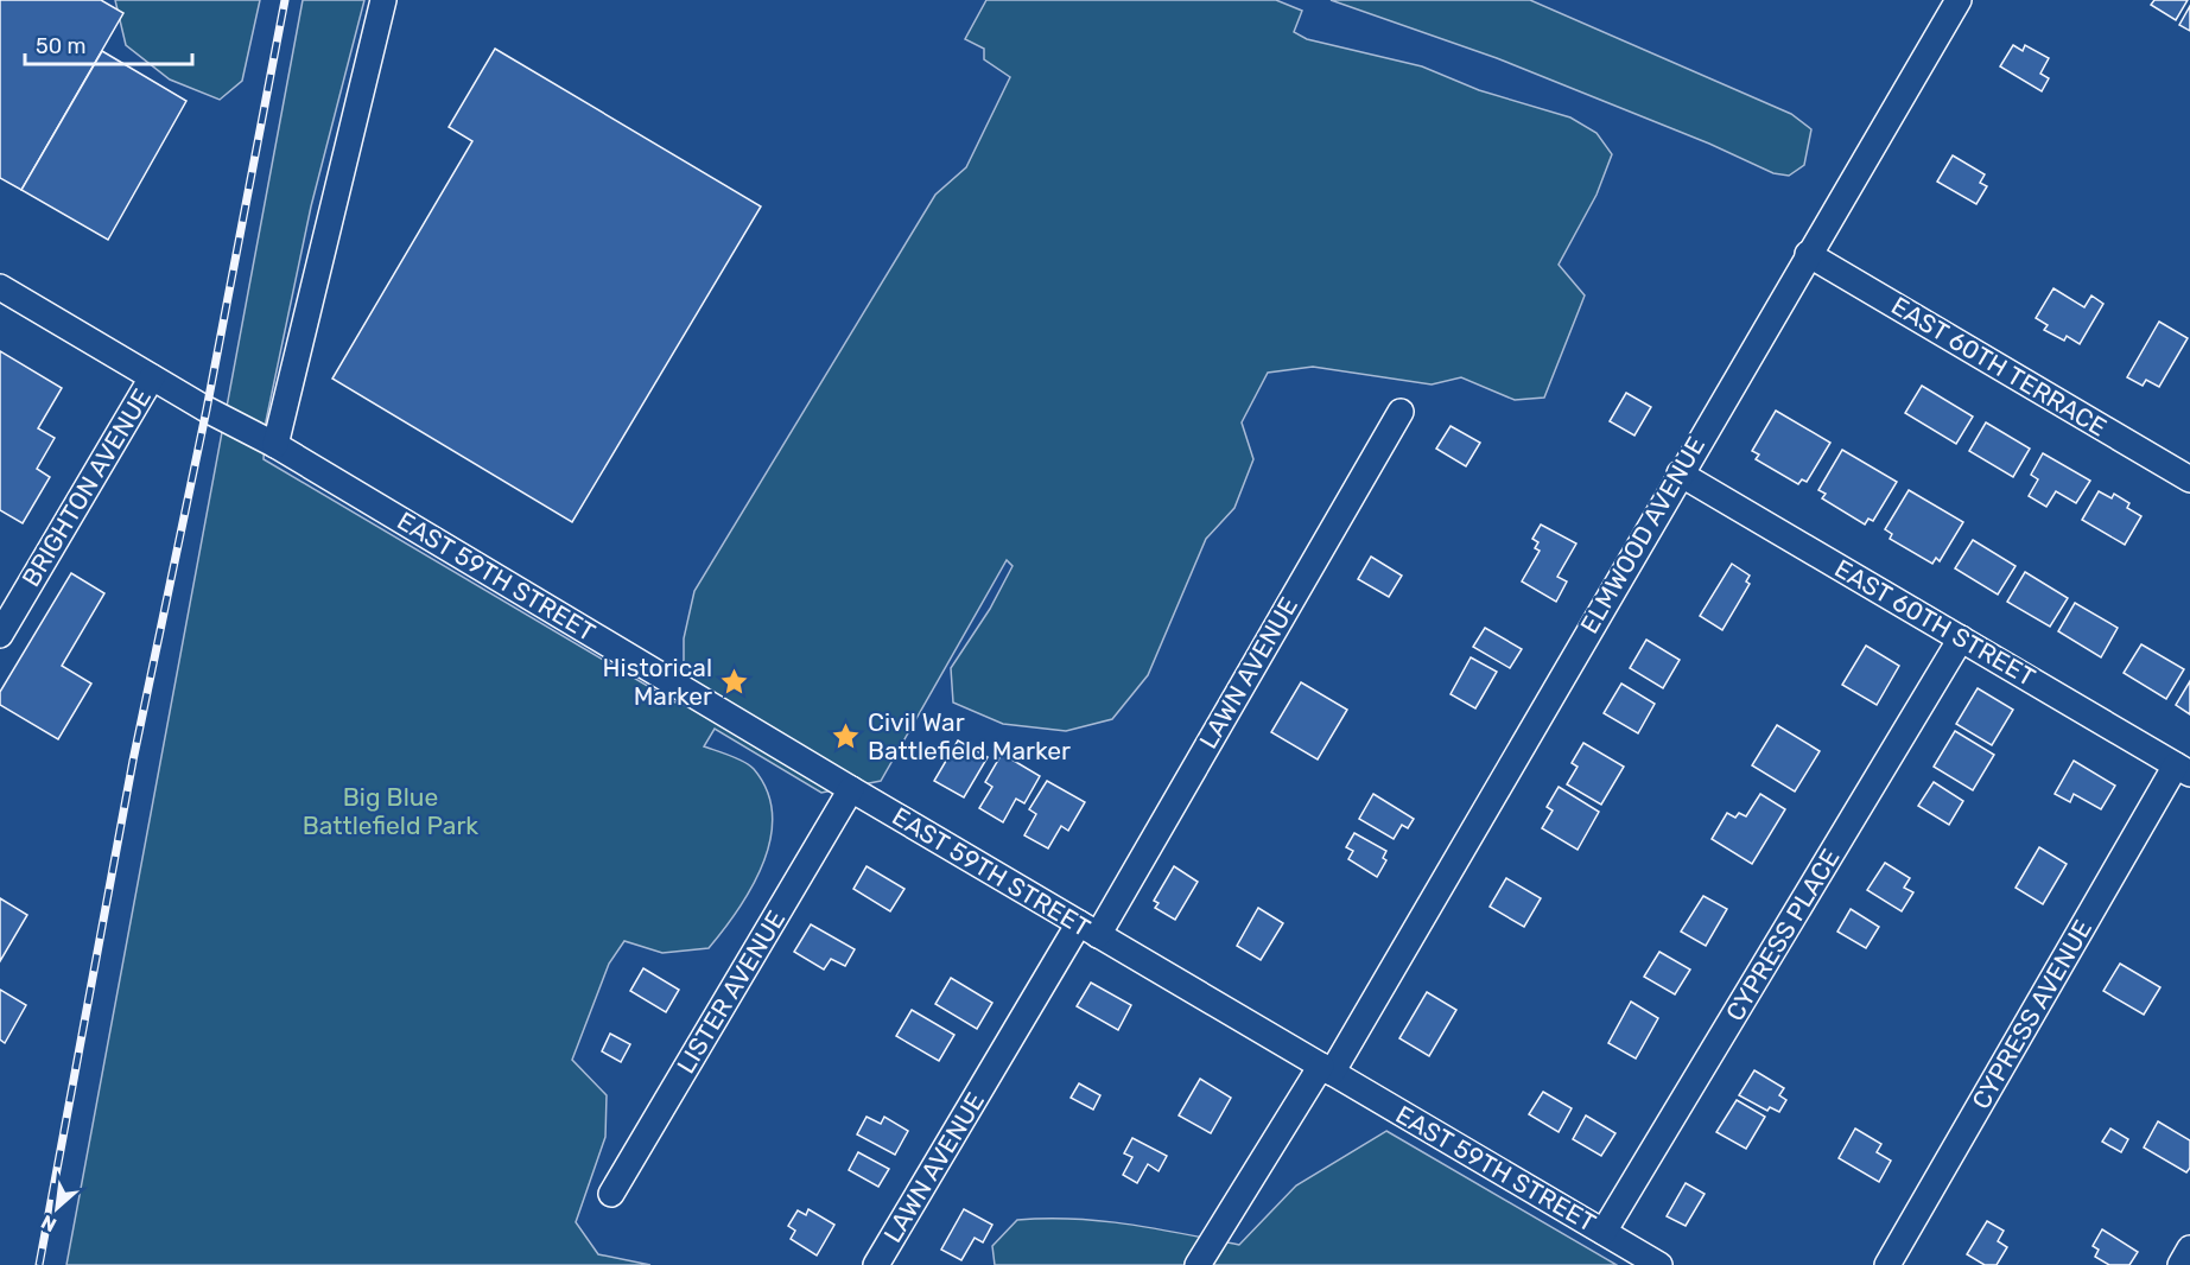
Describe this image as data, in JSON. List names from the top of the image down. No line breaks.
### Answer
{"streets":{"street":["EAST 60TH TERRACE","BRIGHTON AVENUE","ELMWOOD AVENUE","EAST 59TH STREET","EAST 60TH STREET","LAWN AVENUE","CYPRESS PLACE","LISTER AVENUE","CYPRESS AVENUE"]},"crossings":[["EAST 60TH TERRACE","ELMWOOD AVENUE"],["BRIGHTON AVENUE","EAST 59TH STREET"],["ELMWOOD AVENUE","EAST 59TH STREET"],["ELMWOOD AVENUE","EAST 60TH STREET"],["EAST 59TH STREET","LAWN AVENUE"],["EAST 59TH STREET","CYPRESS PLACE"],["EAST 59TH STREET","LISTER AVENUE"],["EAST 60TH STREET","CYPRESS PLACE"],["EAST 60TH STREET","CYPRESS AVENUE"]],"parks":["Big Blue Battlefield Park"],"places":{"place":["Historical Marker","Civil War Battlefield Marker"]},"scale_bar":"50 m","north":"bottom left"}
